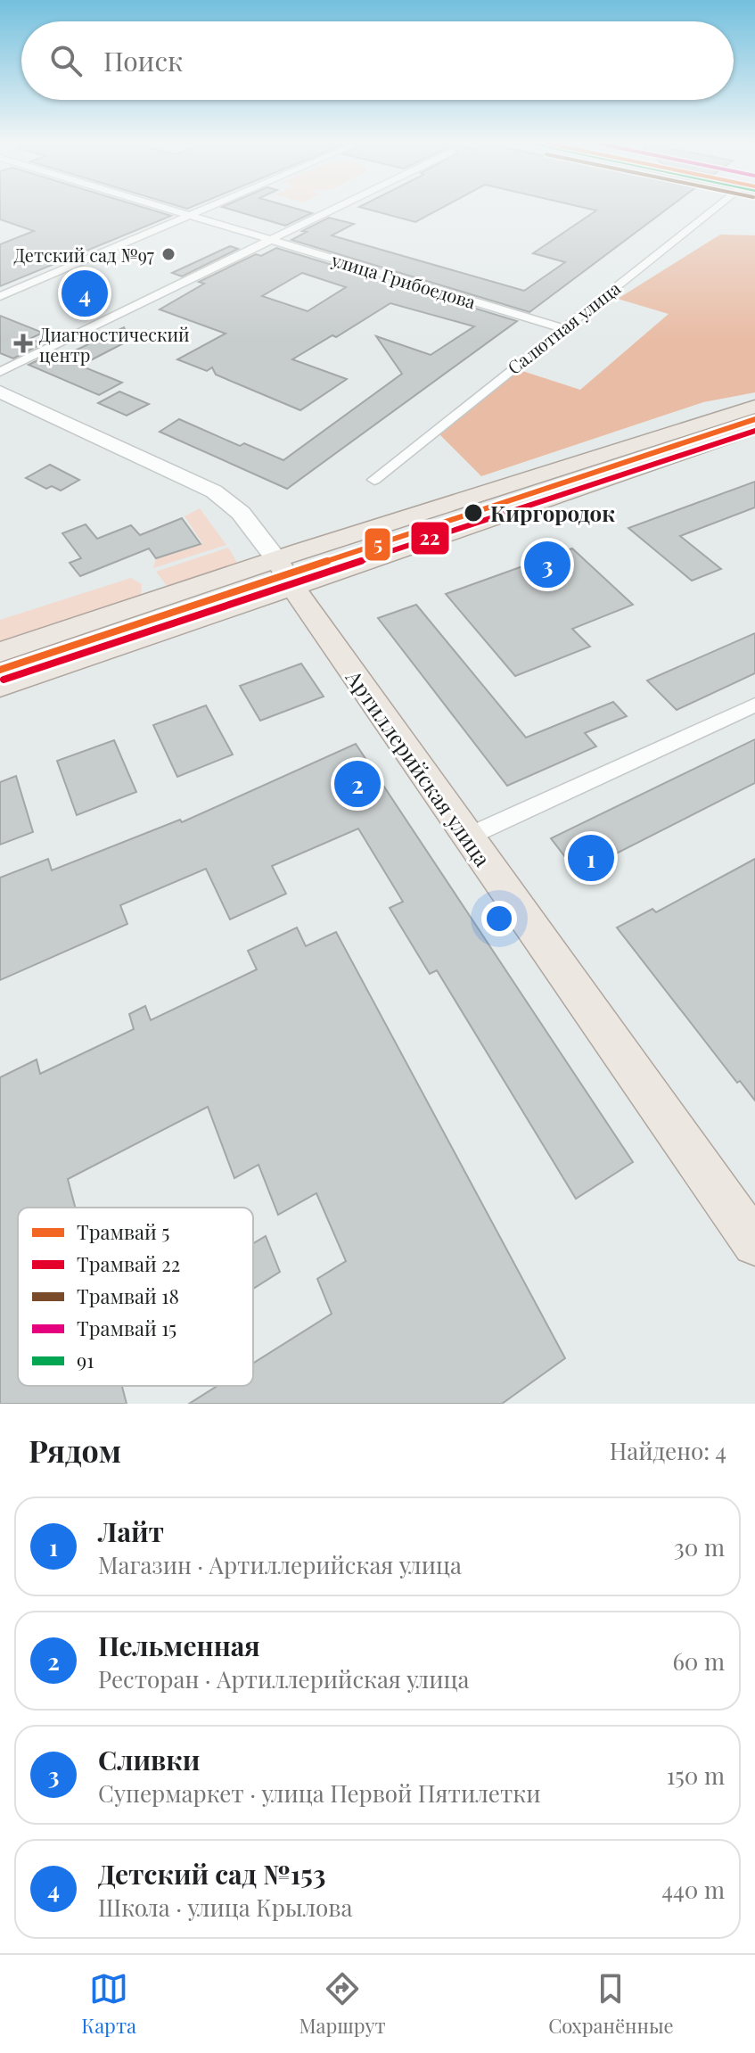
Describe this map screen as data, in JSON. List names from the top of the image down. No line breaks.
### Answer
{"streets":{"main road":["Артиллерийская улица"],"street":["улица Грибоедова","Салютная улица"]},"crossings":[["улица Грибоедова","Салютная улица"]],"places":{"other":["Детский сад №97","Киргородок"],"health":["Диагностический центр"]},"lines":["tram line 5","tram line 22"],"legend":["Трамвай 5","Трамвай 22","Трамвай 18","Трамвай 15","91"],"page":{"search":"Поиск","pins":["4","3","2","1"],"heading":["Рядом","Найдено: 4"],"list":[{"mark":"1","name":"Лайт","note":"Магазин · Артиллерийская улица","value":"30 m"},{"mark":"2","name":"Пельменная","note":"Ресторан · Артиллерийская улица","value":"60 m"},{"mark":"3","name":"Сливки","note":"Супермаркет · улица Первой Пятилетки","value":"150 m"},{"mark":"4","name":"Детский сад №153","note":"Школа · улица Крылова","value":"440 m"}],"nav":["Карта","Маршрут","Сохранённые"]}}
